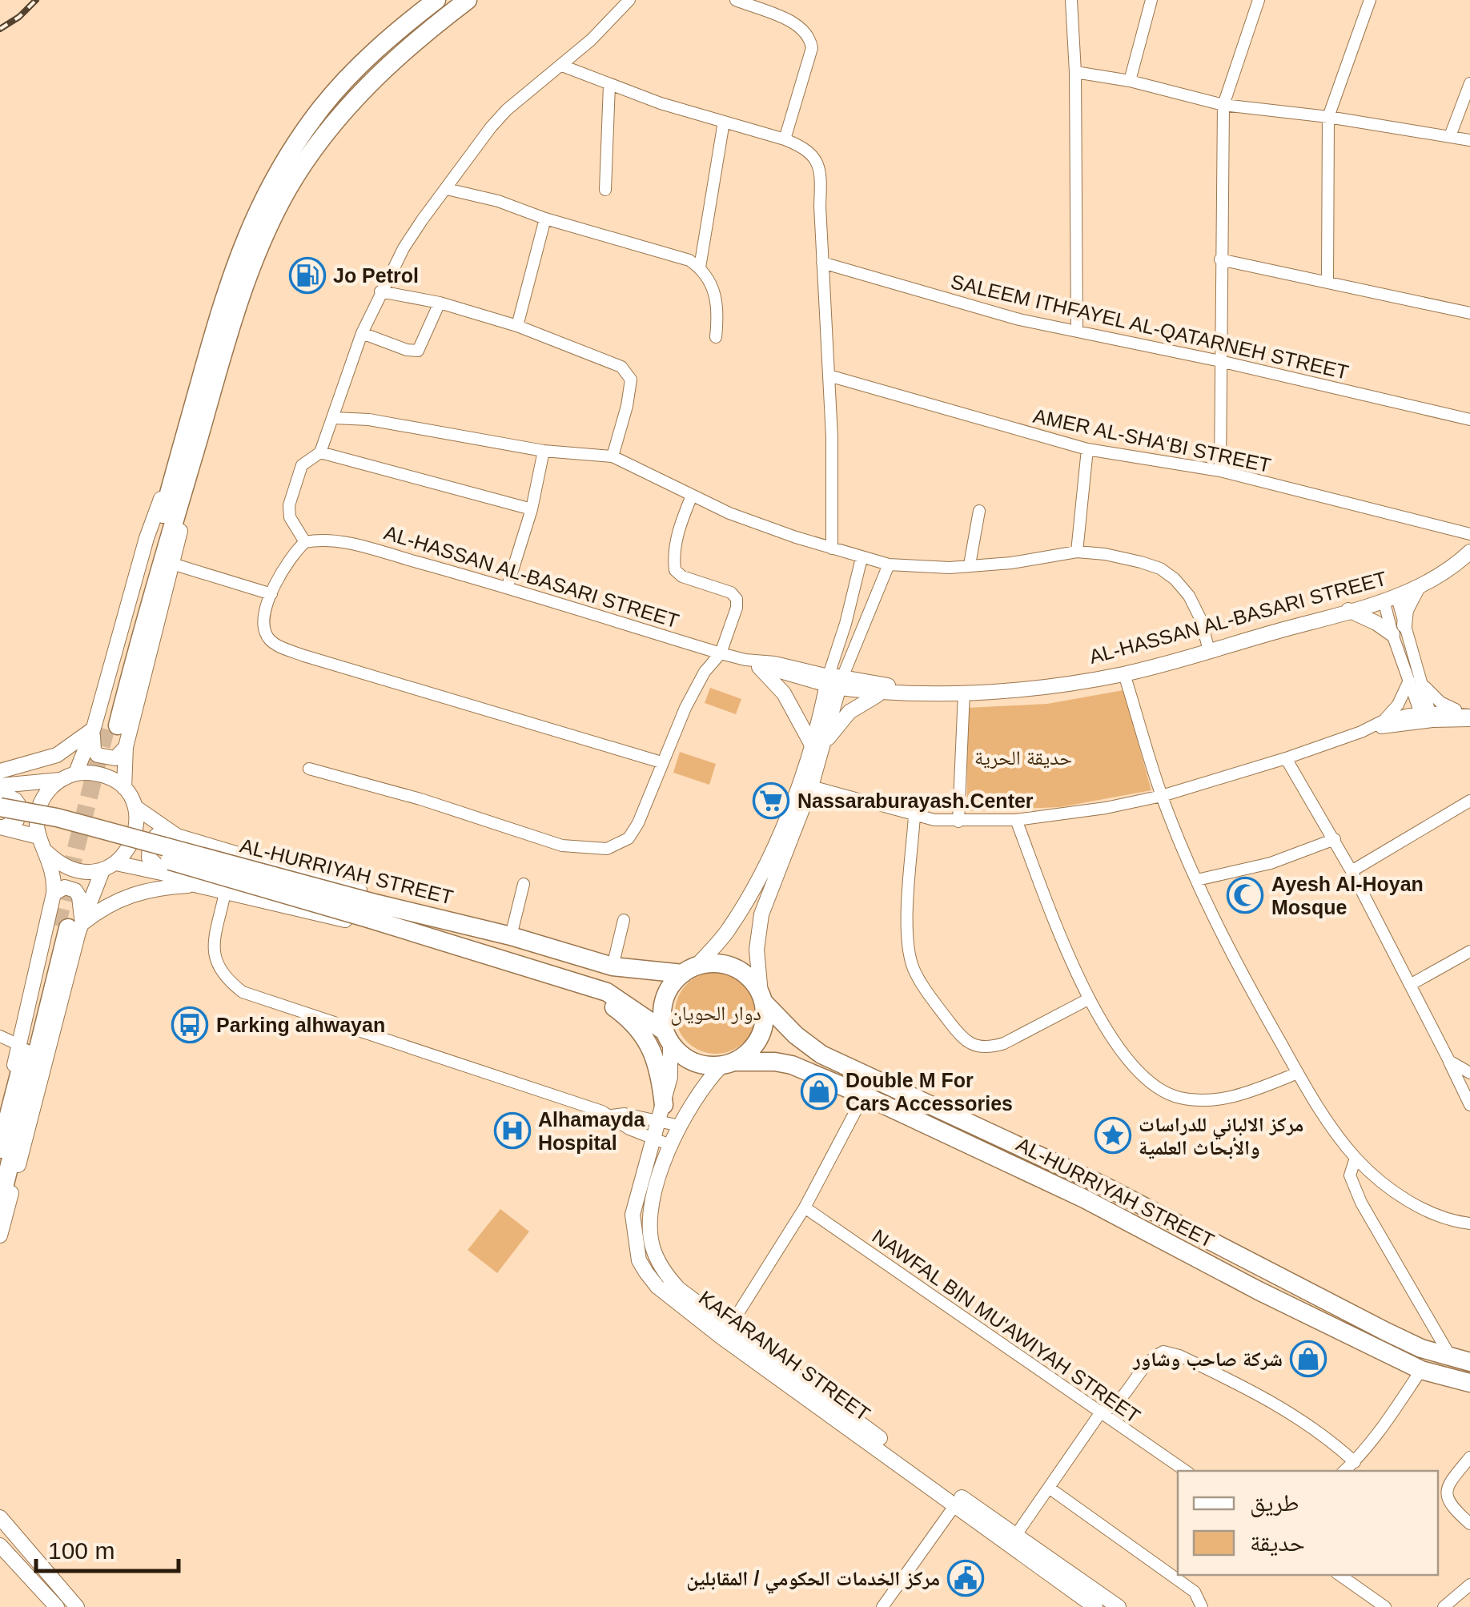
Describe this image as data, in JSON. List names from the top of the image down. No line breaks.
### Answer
{"streets":{"highway":["AL-HURRIYAH STREET"],"street":["SALEEM ITHFAYEL AL-QATARNEH STREET","AMER AL-SHA‘BI STREET","AL-HASSAN AL-BASARI STREET","NAWFAL BIN MU'AWIYAH STREET","KAFARANAH STREET"]},"crossings":[["AL-HURRIYAH STREET","KAFARANAH STREET"]],"parks":["حديقة الحرية","دوار الحويان"],"places":{"fuel station":["Jo Petrol"],"supermarket":["Nassaraburayash.Center"],"mosque":["Ayesh Al-Hoyan Mosque"],"bus stop":["Parking alhwayan"],"shop":["Double M For Cars Accessories","شركة صاحب وشاور"],"hospital":["Alhamayda Hospital"],"place":["مركز الالباني للدراسات والأبحاث العلمية"],"public building":["مركز الخدمات الحكومي / المقابلين"]},"legend":["طريق","حديقة"],"scale_bar":"100 m"}
